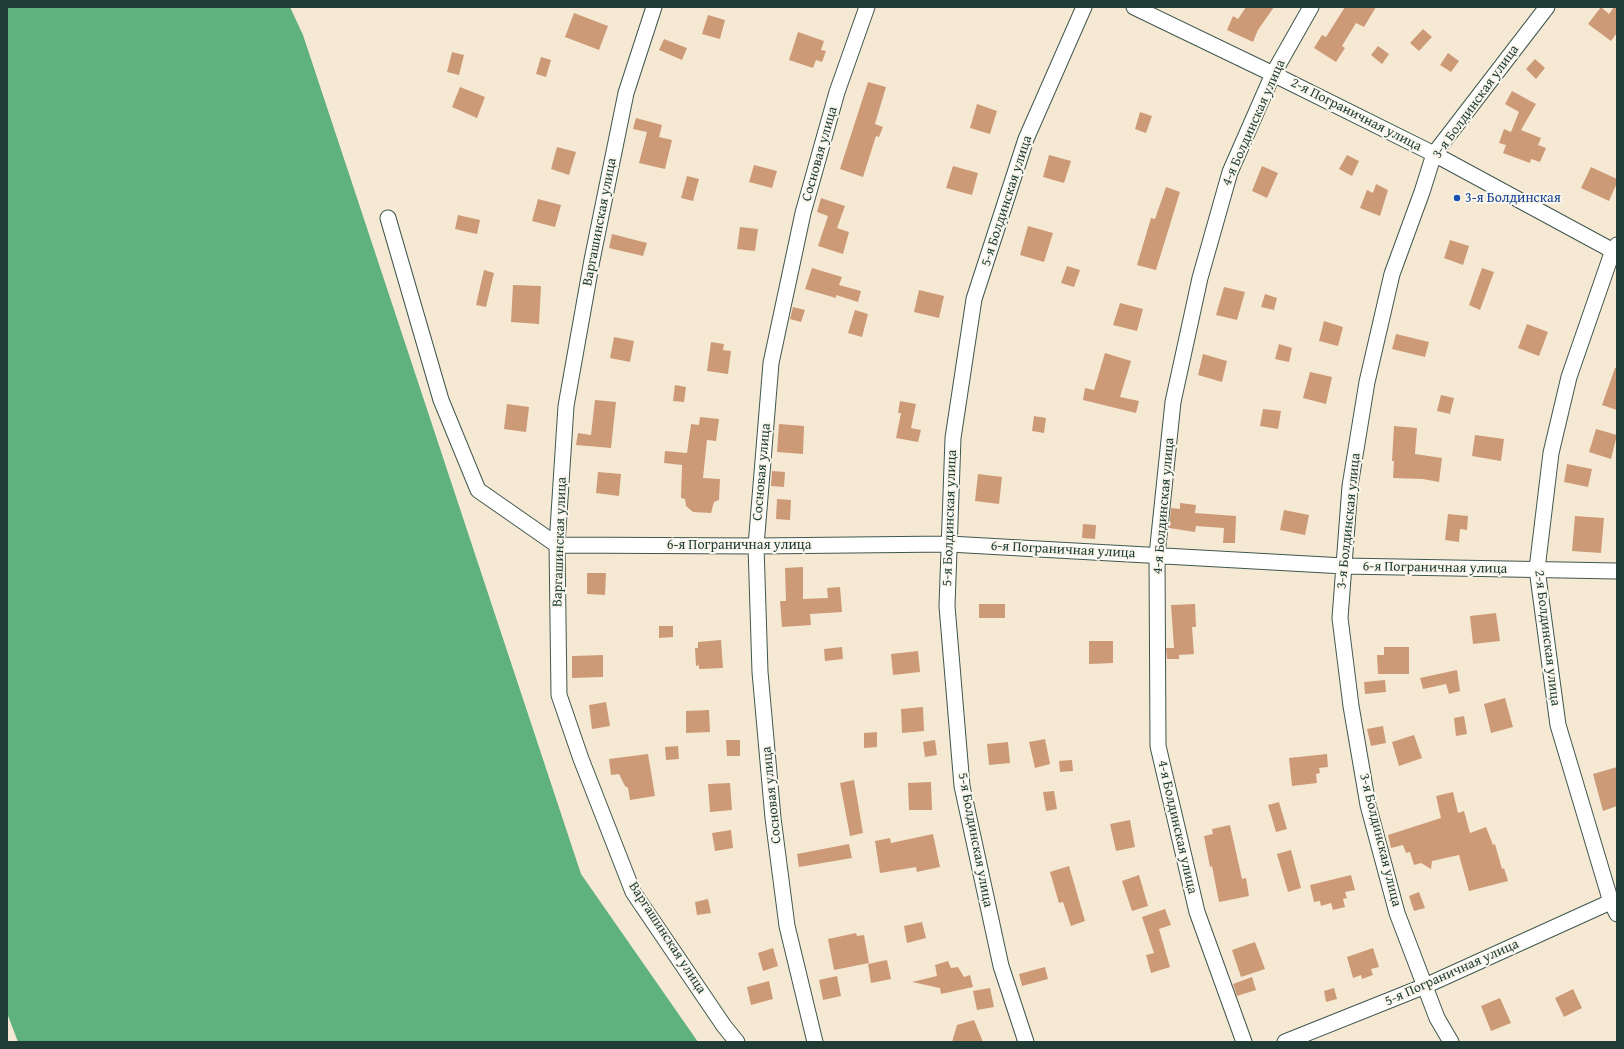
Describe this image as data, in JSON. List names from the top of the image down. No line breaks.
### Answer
{"streets":{"street":["3-я Болдинская улица","2-я Пограничная улица","4-я Болдинская улица","Сосновая улица","5-я Болдинская улица","Варгашинская улица","6-я Пограничная улица","2-я Болдинская улица","5-я Пограничная улица"]},"crossings":[["3-я Болдинская улица","2-я Пограничная улица"],["3-я Болдинская улица","6-я Пограничная улица"],["3-я Болдинская улица","5-я Пограничная улица"],["2-я Пограничная улица","4-я Болдинская улица"],["2-я Пограничная улица","2-я Болдинская улица"],["4-я Болдинская улица","6-я Пограничная улица"],["Сосновая улица","6-я Пограничная улица"],["5-я Болдинская улица","6-я Пограничная улица"],["Варгашинская улица","6-я Пограничная улица"],["6-я Пограничная улица","2-я Болдинская улица"],["2-я Болдинская улица","5-я Пограничная улица"]],"places":["3-я Болдинская"]}
